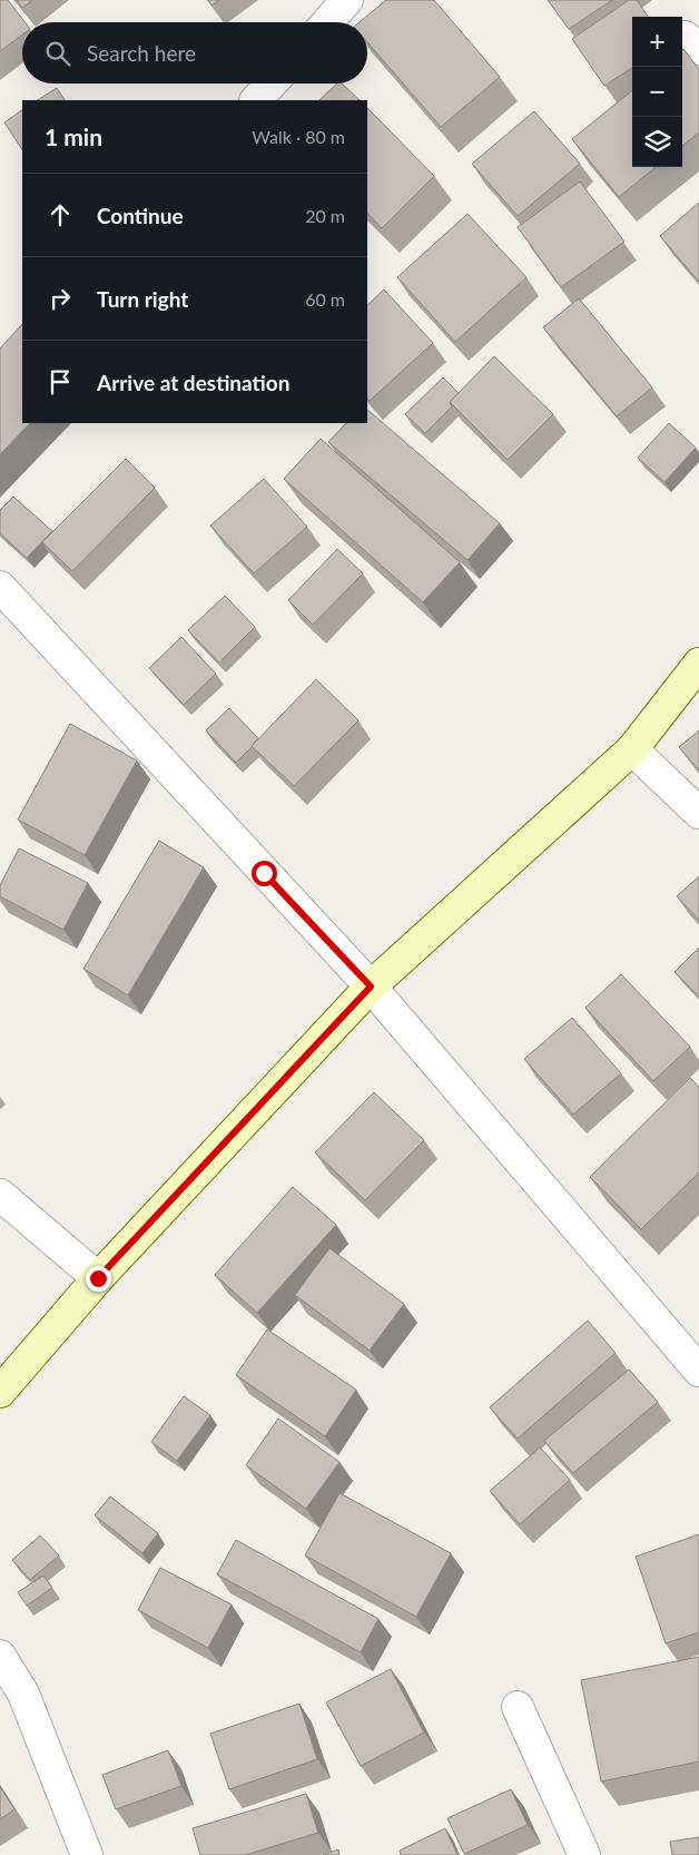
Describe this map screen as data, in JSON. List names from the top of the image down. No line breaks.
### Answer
{"page":{"map_buttons":["+","−"],"search":"Search here","heading":["1 min","Walk · 80 m"],"list":[["Continue","20 m"],["Turn right","60 m"],"Arrive at destination"]}}
